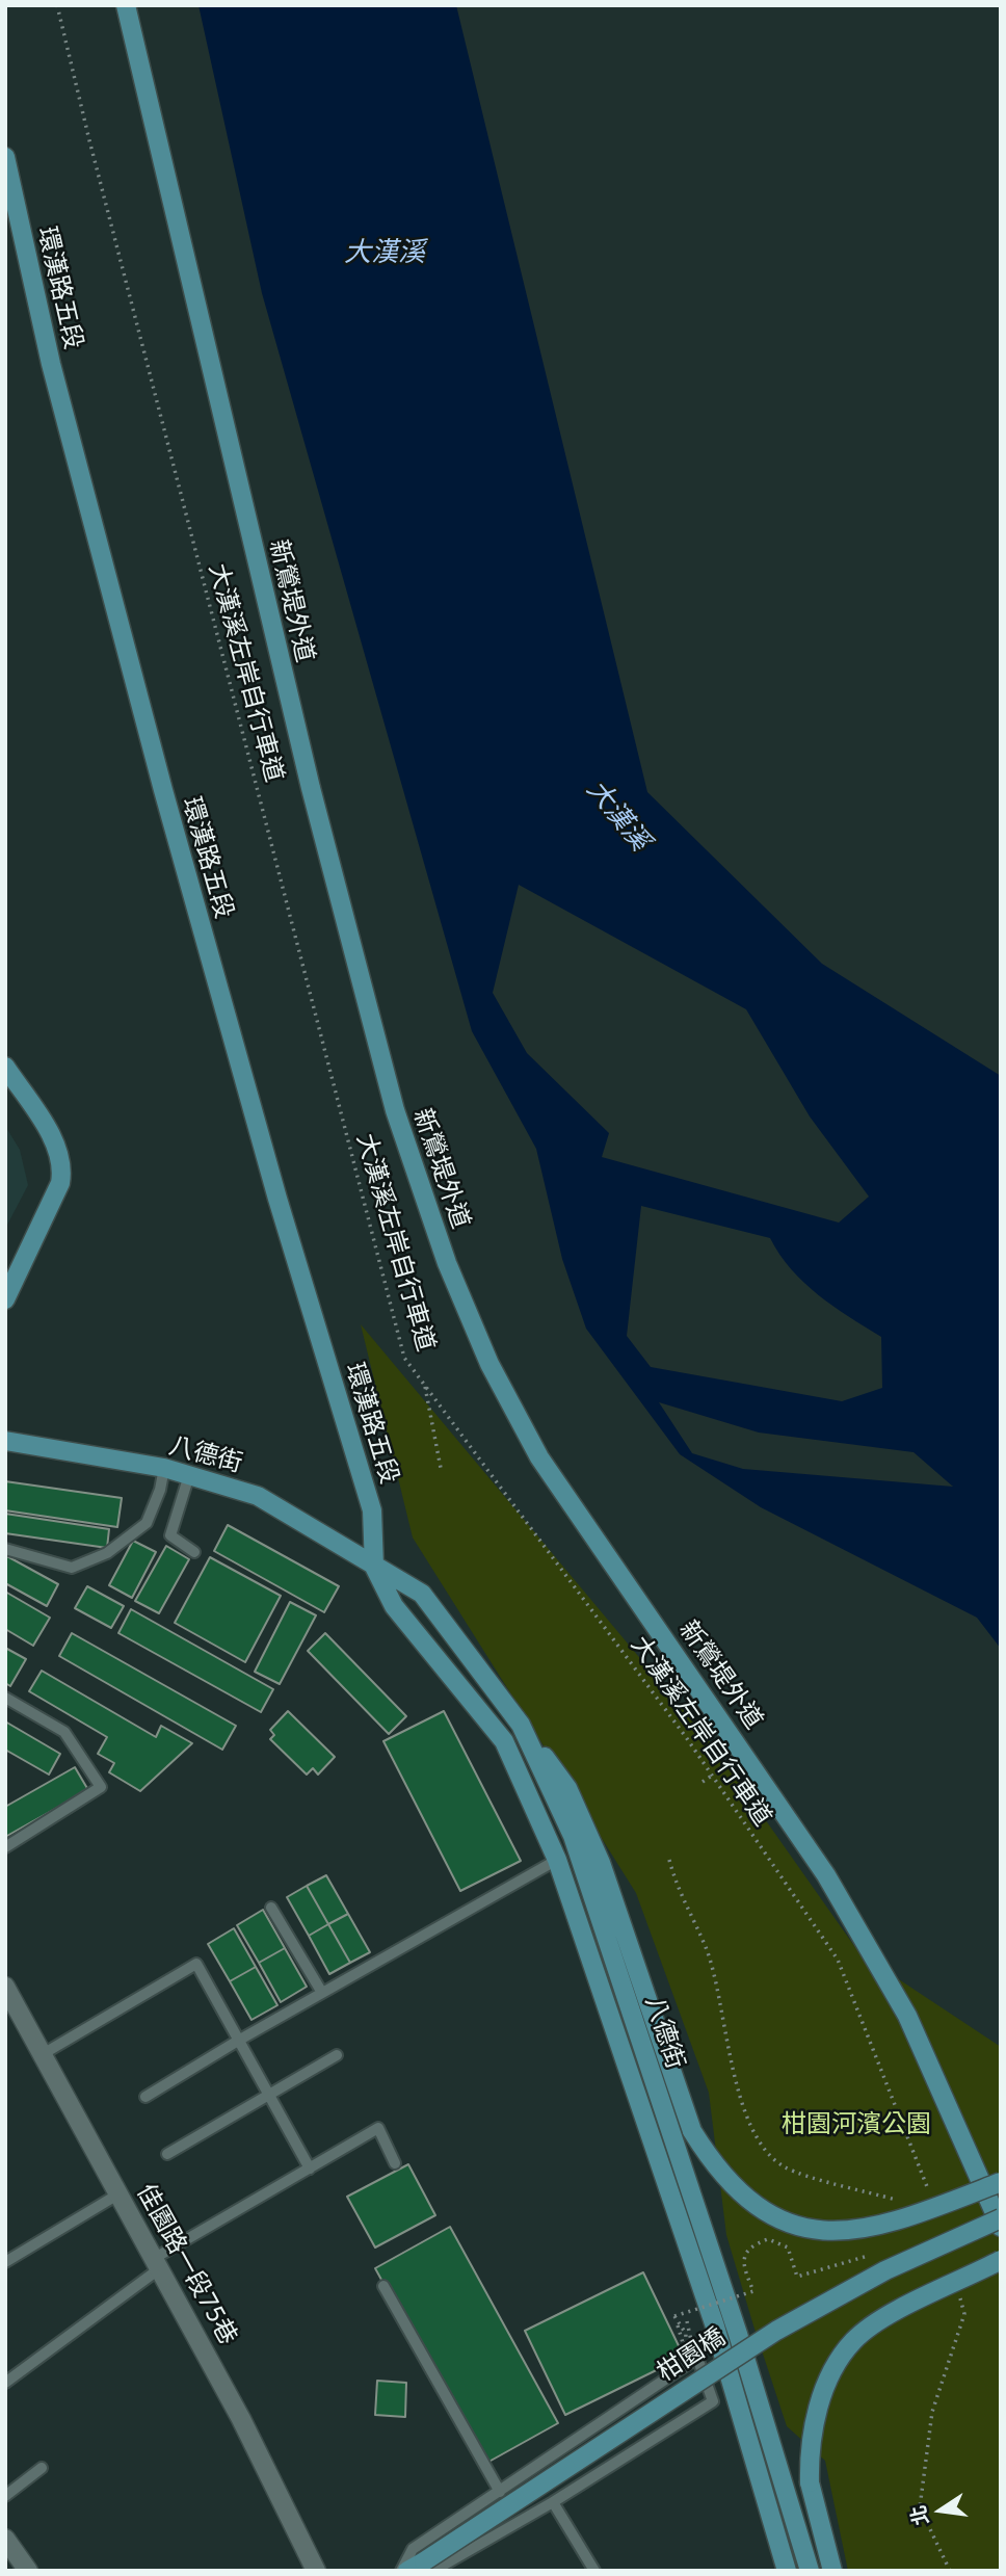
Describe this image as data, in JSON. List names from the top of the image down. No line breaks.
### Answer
{"streets":{"street":["環漢路五段","新鶯堤外道","八德街","佳園路一段75巷","柑園橋"],"path":["大漢溪左岸自行車道"]},"crossings":[["環漢路五段","八德街"]],"water":["大漢溪"],"parks":["柑園河濱公園"],"north":"left"}
